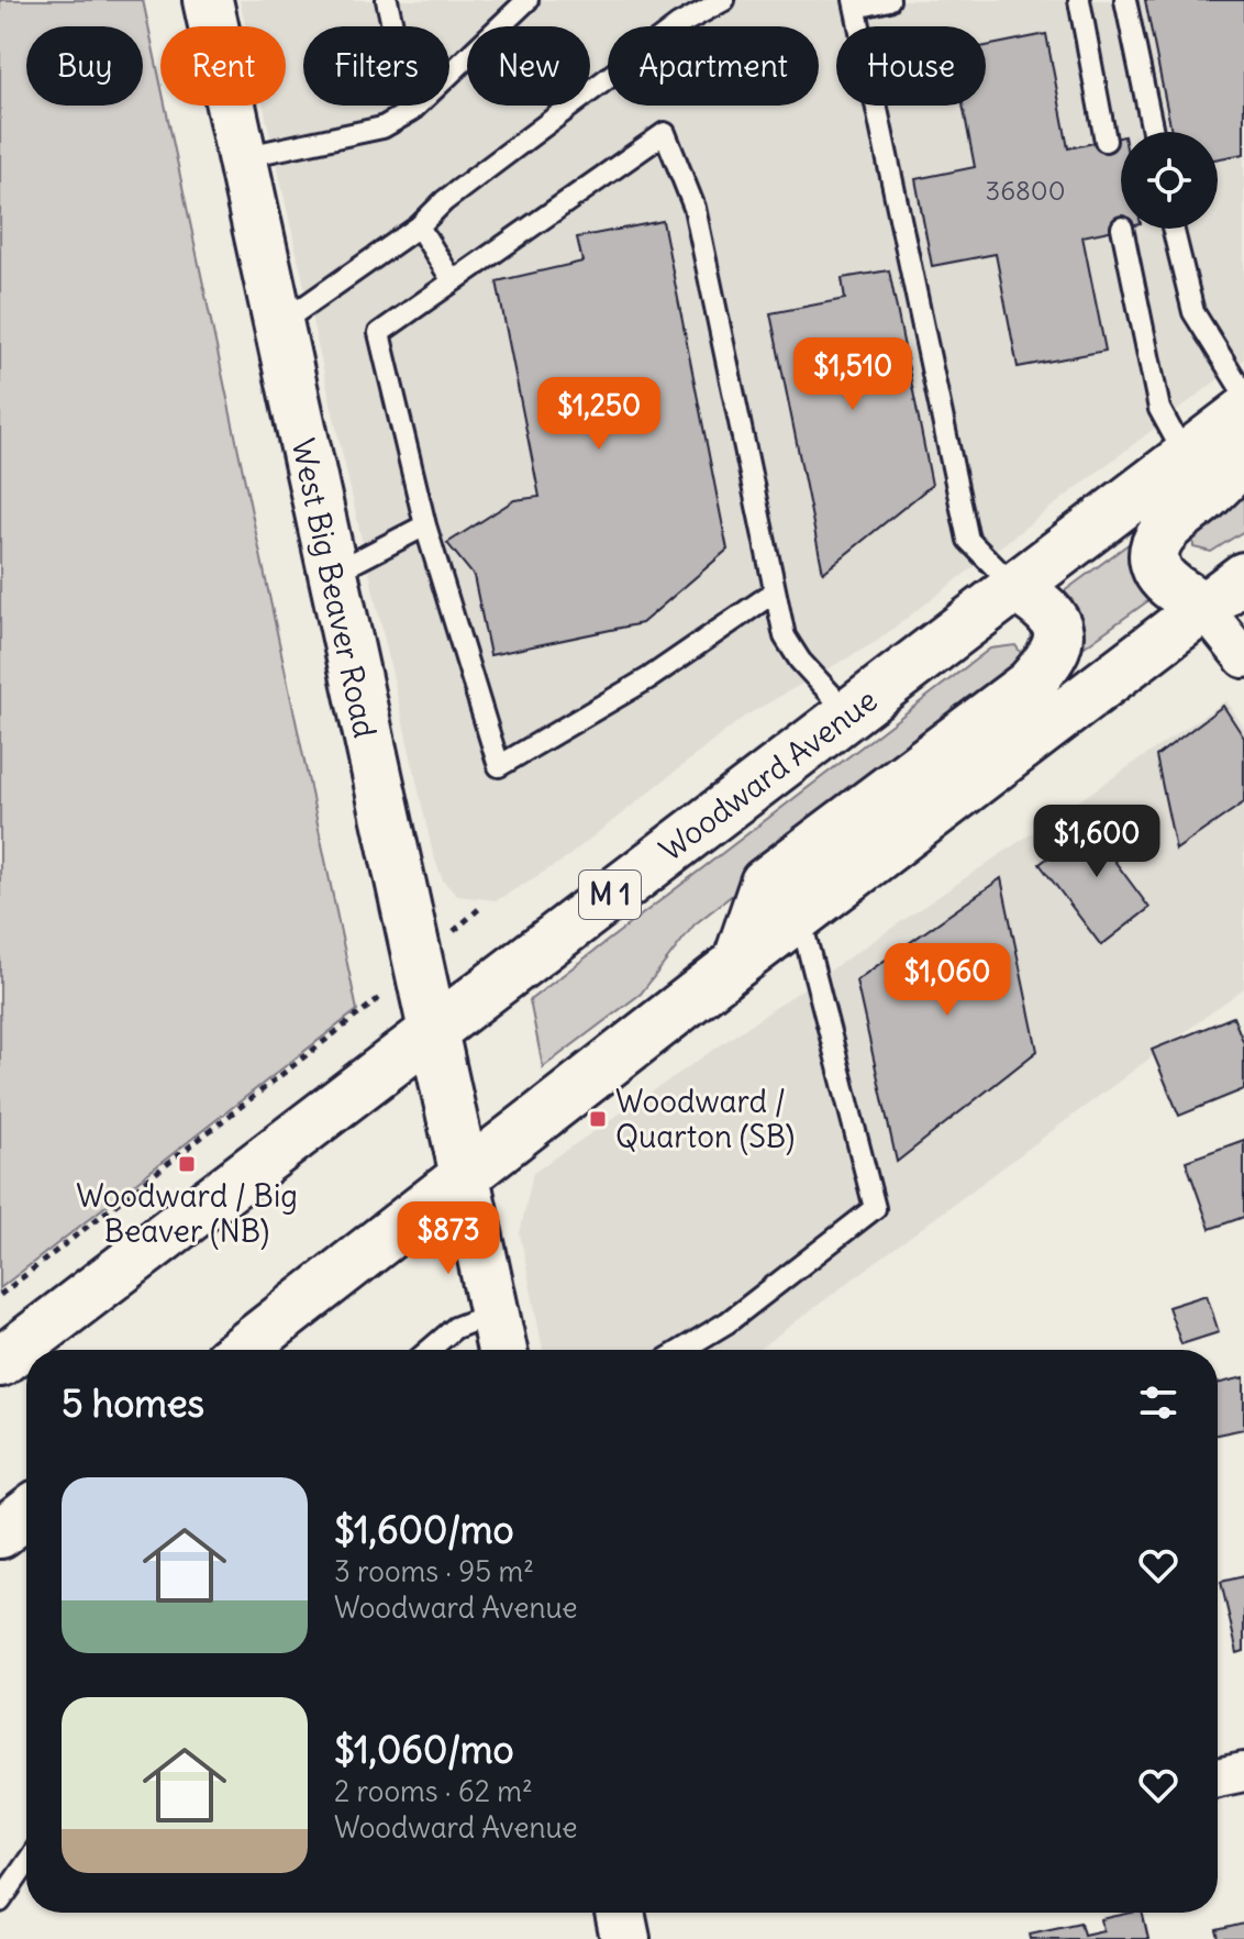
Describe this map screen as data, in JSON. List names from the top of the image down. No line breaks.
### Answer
{"streets":{"main road":["West Big Beaver Road","Woodward Avenue","M 1"]},"crossings":[["West Big Beaver Road","Woodward Avenue"]],"places":{"transit":["Woodward / Quarton (SB)","Woodward / Big Beaver (NB)"]},"house_numbers":["36800"],"page":{"chip":["Buy","Rent","Filters","New","Apartment","House"],"price":["$1,510","$1,250","$1,600","$1,060","$873"],"heading":"5 homes","list":[{"name":"$1,600/mo","note":"3 rooms · 95 m² · Woodward Avenue"},{"name":"$1,060/mo","note":"2 rooms · 62 m² · Woodward Avenue"}]}}
